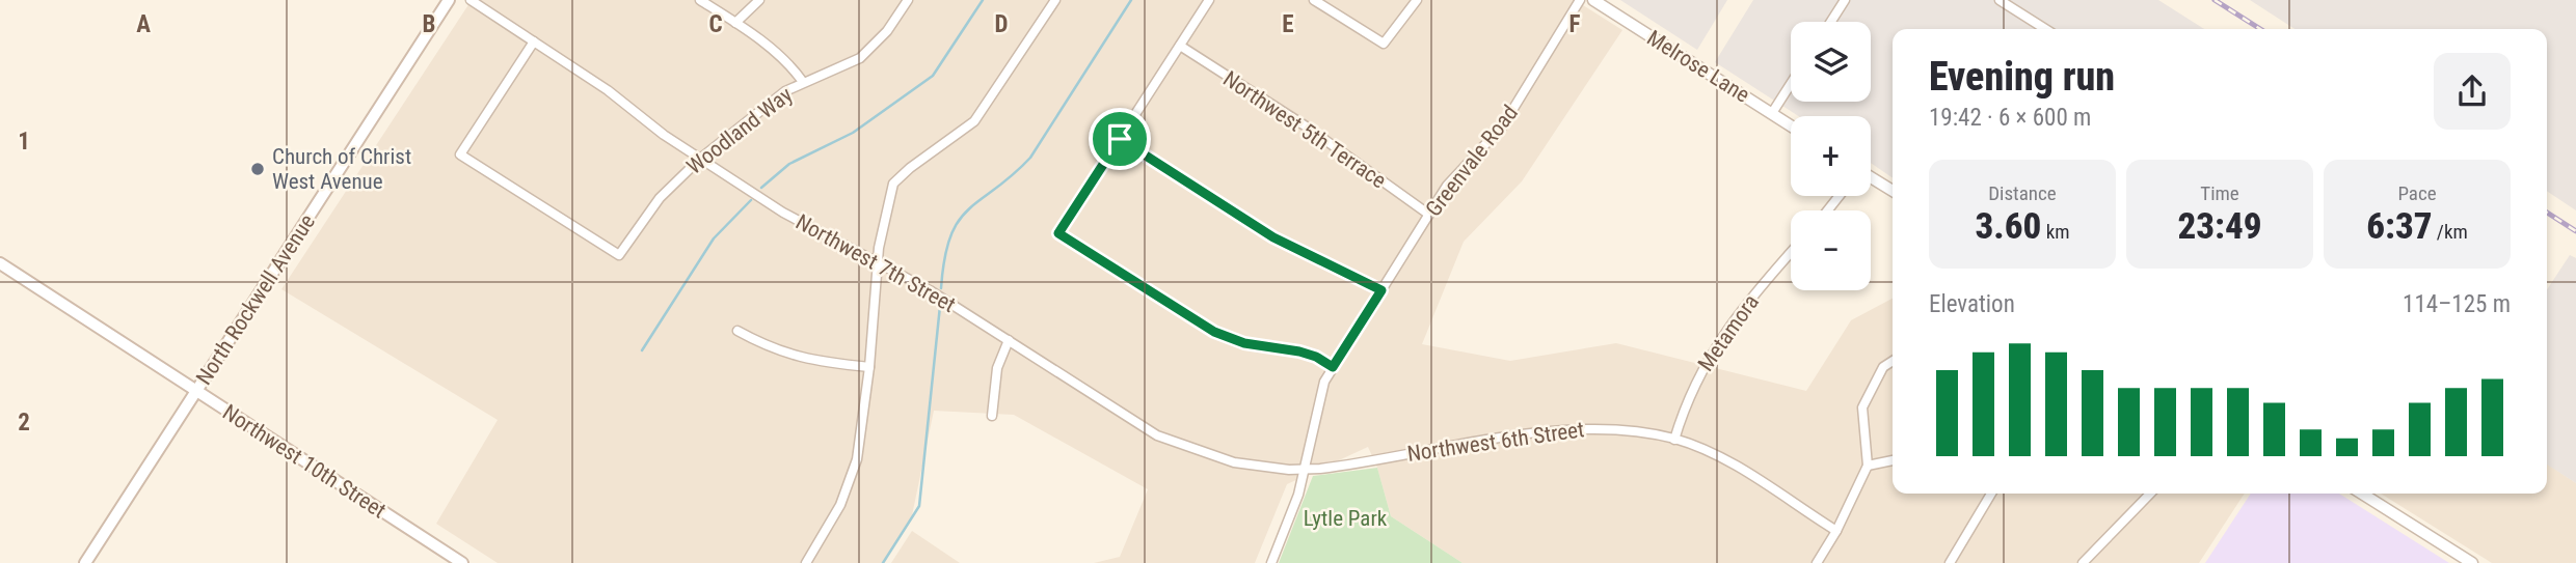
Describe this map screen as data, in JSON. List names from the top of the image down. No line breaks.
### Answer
{"streets":{"main road":["North Rockwell Avenue","Northwest 10th Street"],"street":["Melrose Lane","Northwest 5th Terrace","Woodland Way","Greenvale Road","Northwest 7th Street","Metamora","Northwest 6th Street"]},"crossings":[["Northwest 5th Terrace","Greenvale Road"],["Woodland Way","Northwest 7th Street"],["Greenvale Road","Northwest 7th Street"],["Greenvale Road","Northwest 6th Street"],["Northwest 7th Street","Northwest 6th Street"],["North Rockwell Avenue","Northwest 10th Street"],["Metamora","Northwest 6th Street"]],"parks":["Lytle Park"],"places":["Church of Christ West Avenue"],"page":{"map_buttons":["+","−"],"heading":["Evening run","19:42 · 6 × 600 m"],"stats":[["Distance","3.60 km"],["Time","23:49"],["Pace","6:37 /km"]],"chart":["Elevation","114–125 m"]},"grid":{"columns":["A","B","C","D","E","F"],"rows":["1","2"]}}
